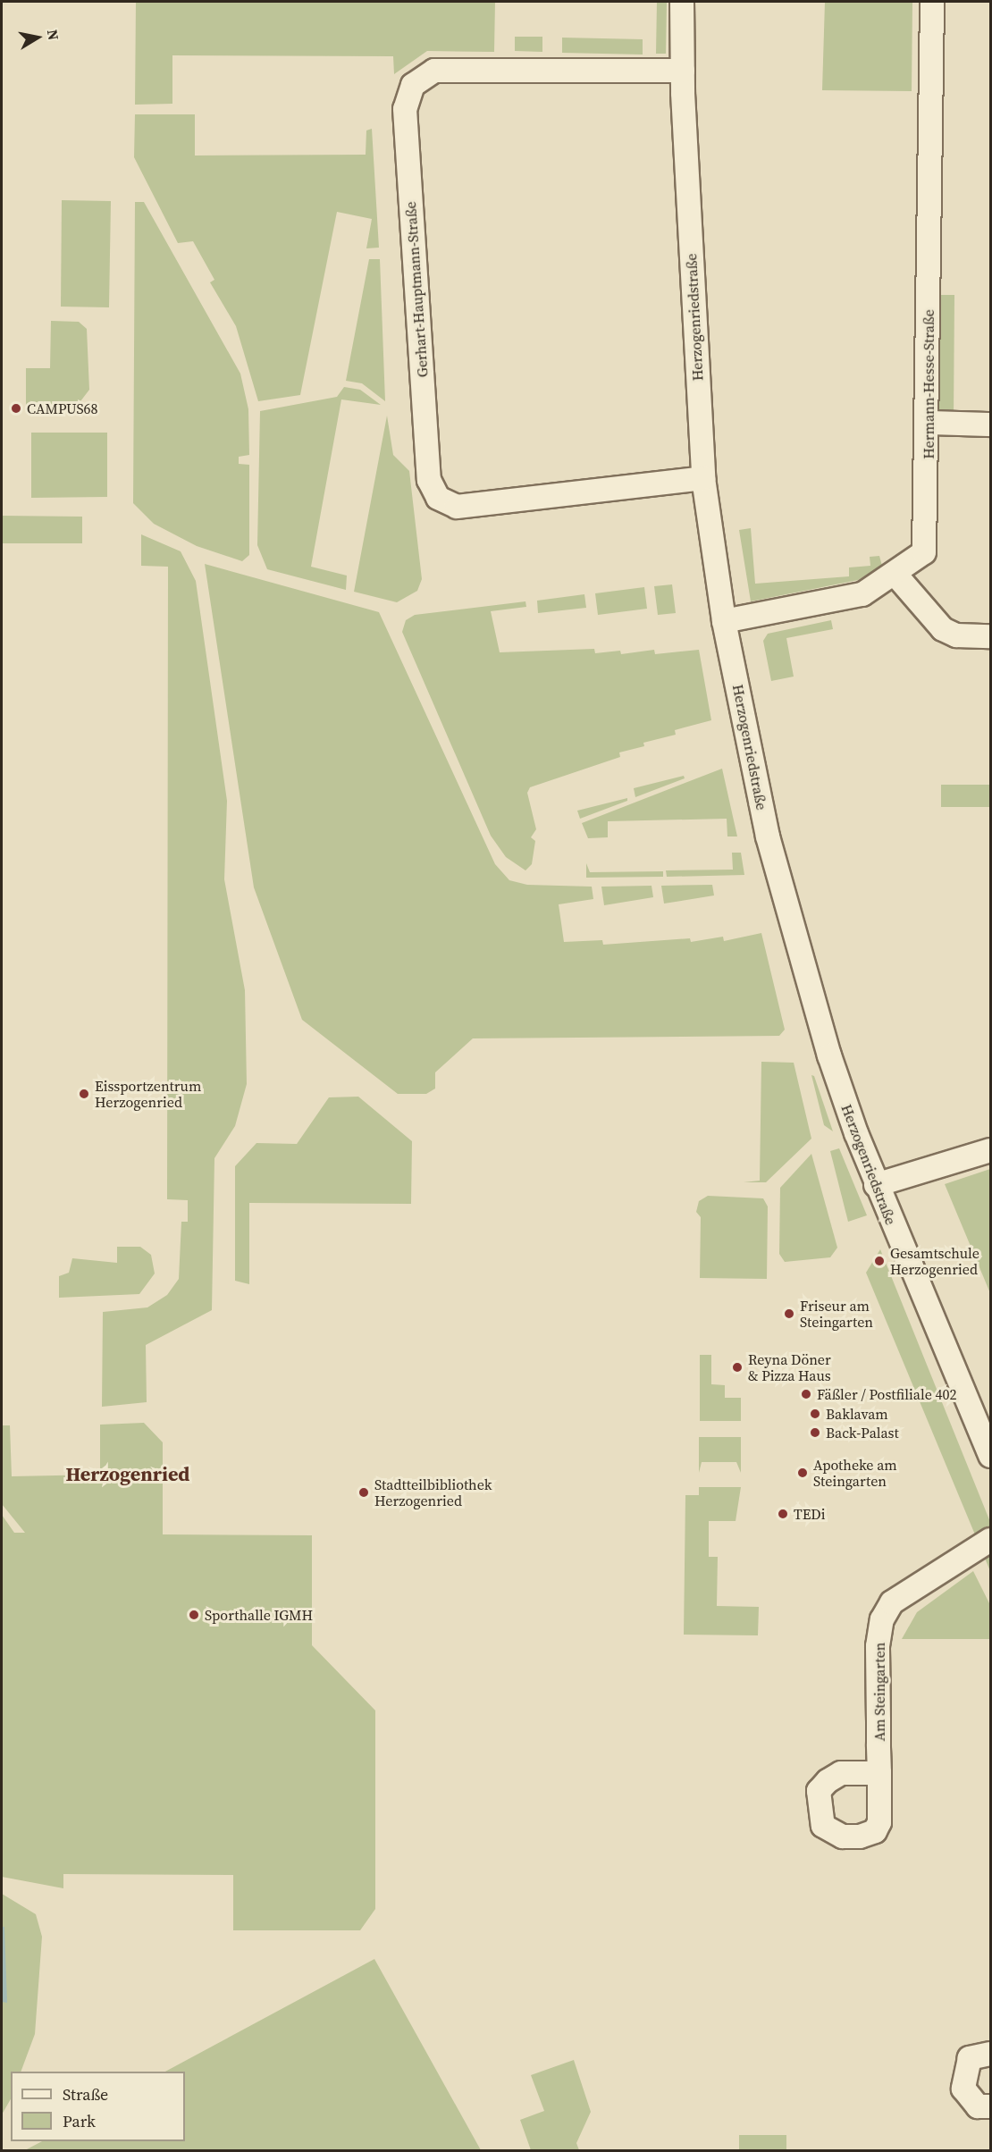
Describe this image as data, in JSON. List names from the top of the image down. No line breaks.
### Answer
{"streets":{"street":["Gerhart-Hauptmann-Straße","Herzogenriedstraße","Hermann-Hesse-Straße","Am Steingarten"]},"crossings":[["Gerhart-Hauptmann-Straße","Herzogenriedstraße"],["Herzogenriedstraße","Hermann-Hesse-Straße"]],"districts":["Herzogenried"],"places":["CAMPUS68","Eissportzentrum Herzogenried","Gesamtschule Herzogenried","Friseur am Steingarten","Reyna Döner & Pizza Haus","Fäßler / Postfiliale 402","Baklavam","Back-Palast","Apotheke am Steingarten","Stadtteilbibliothek Herzogenried","TEDi","Sporthalle IGMH"],"legend":["Straße","Park"],"north":"right"}
